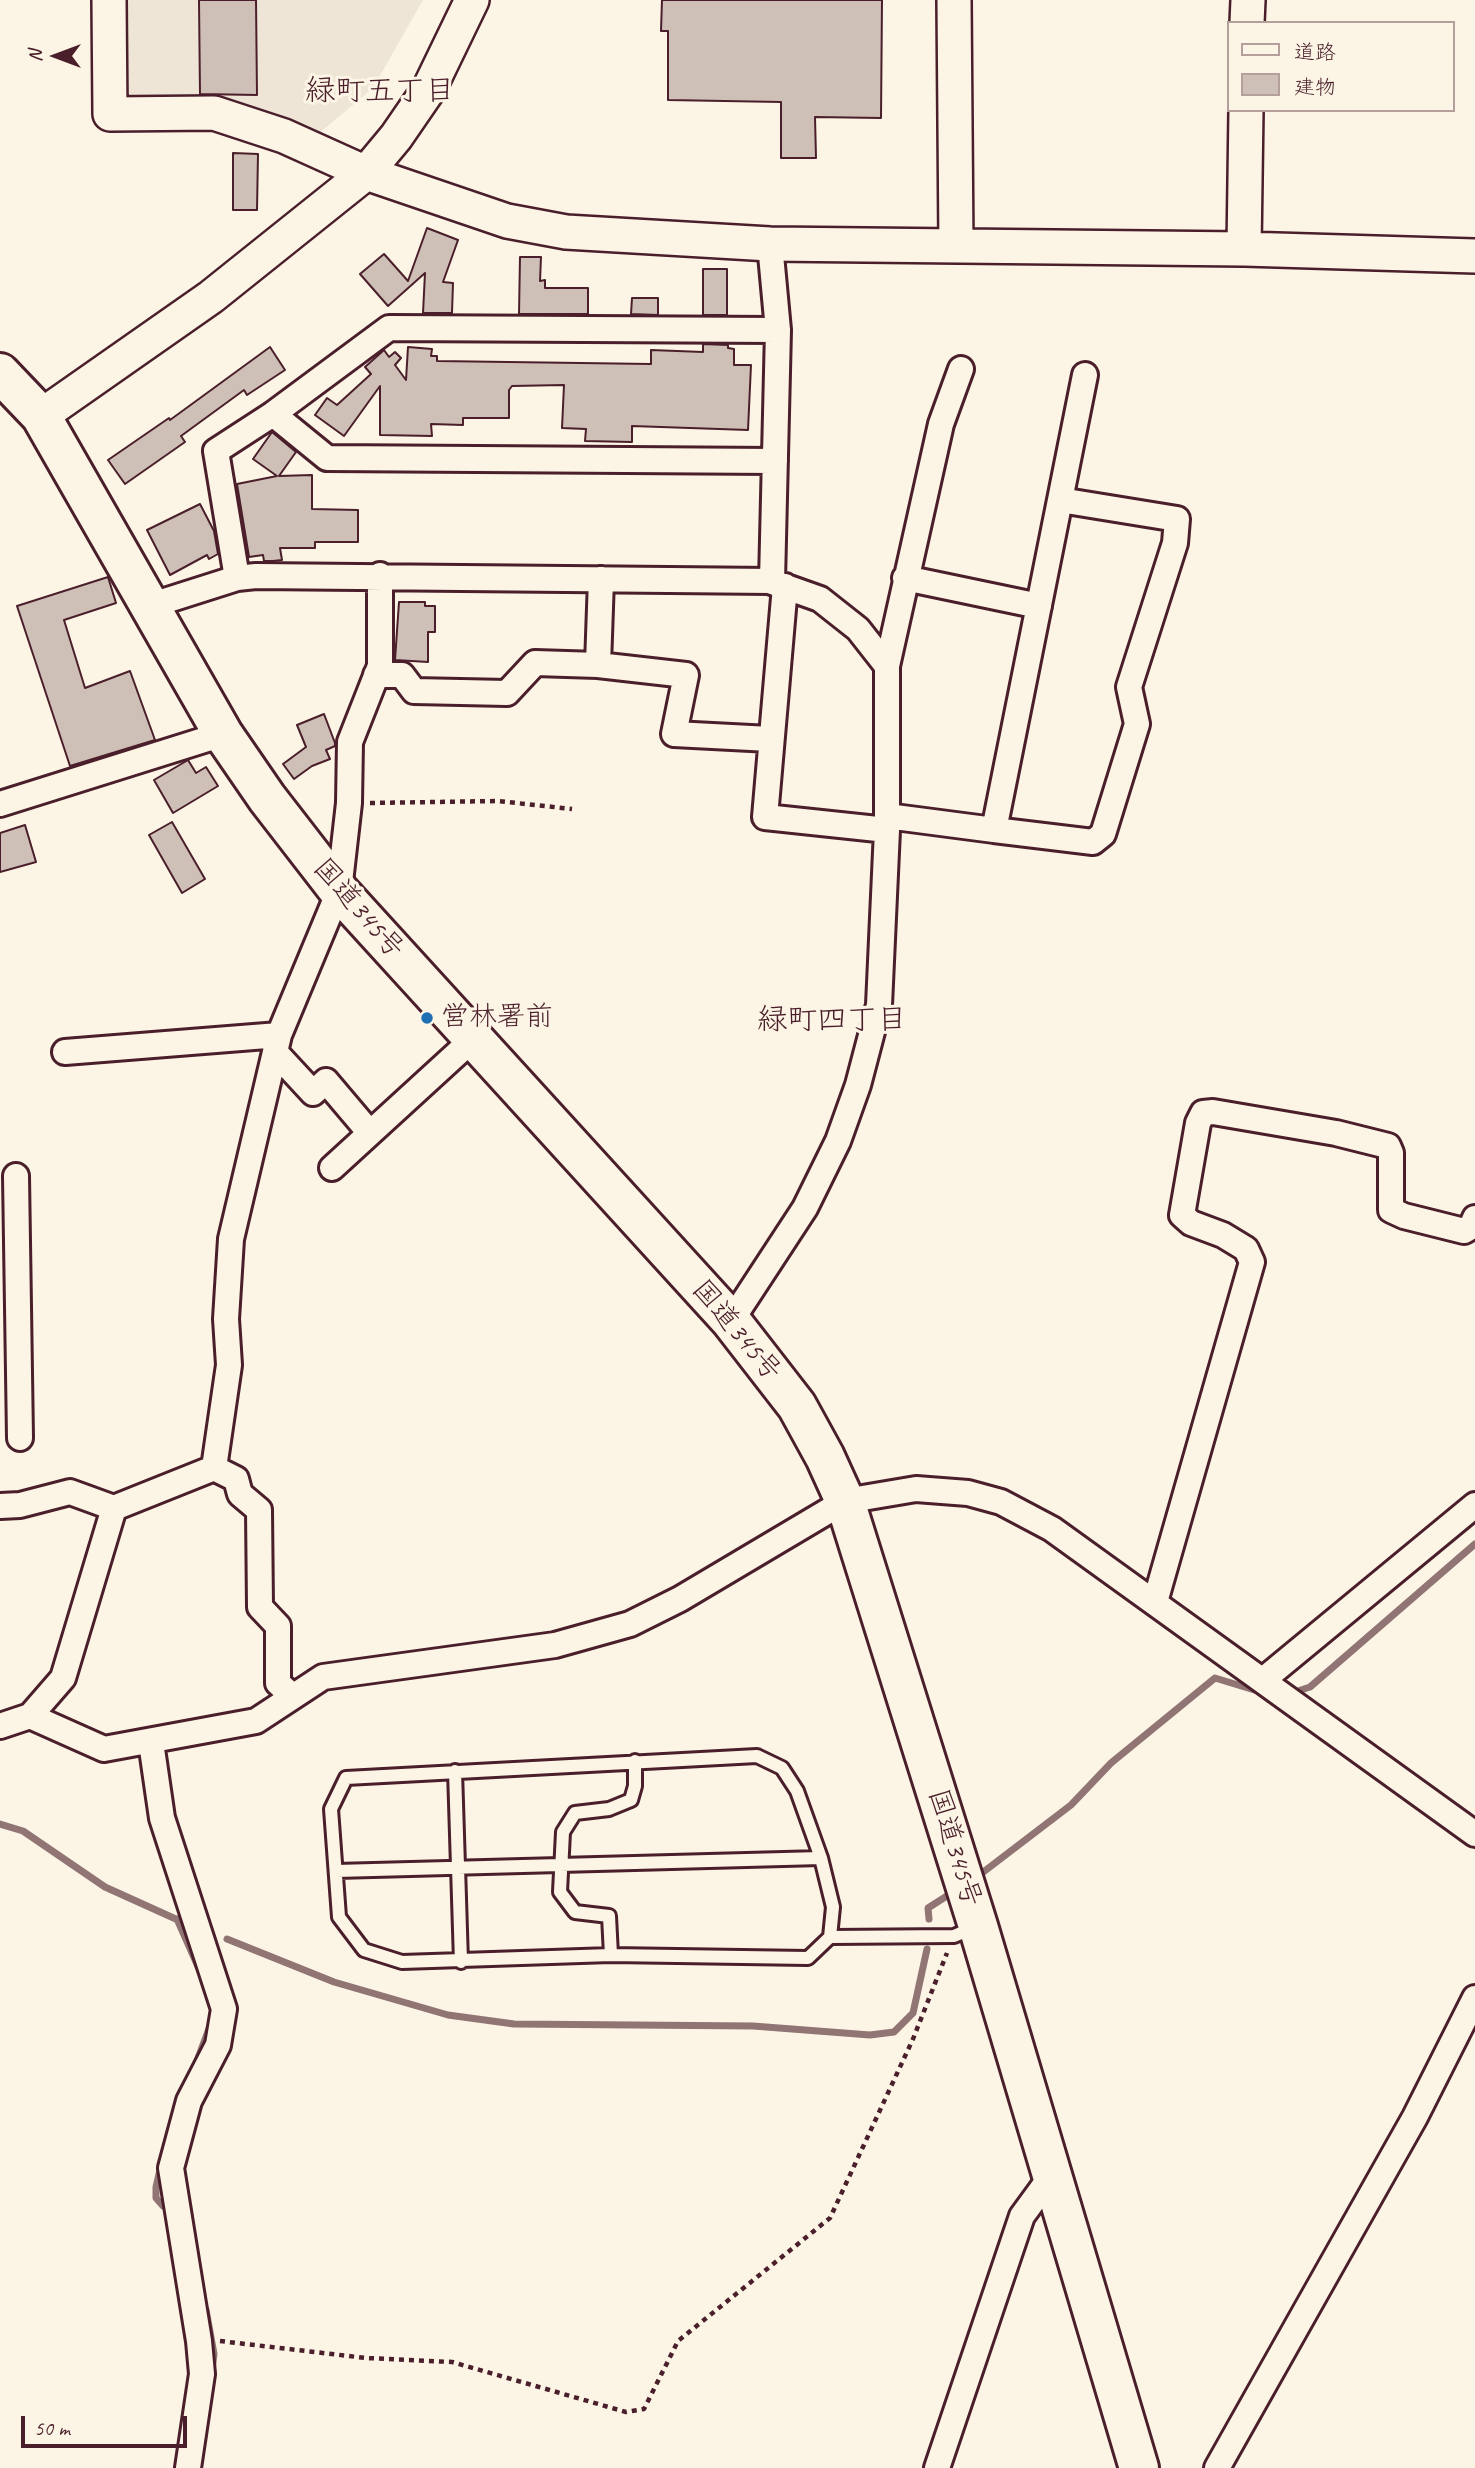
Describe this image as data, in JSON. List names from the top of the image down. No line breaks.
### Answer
{"streets":{"highway":["国道345号"]},"districts":["緑町五丁目","緑町四丁目"],"places":["営林署前"],"legend":["道路","建物"],"scale_bar":"50 m","north":"left"}
